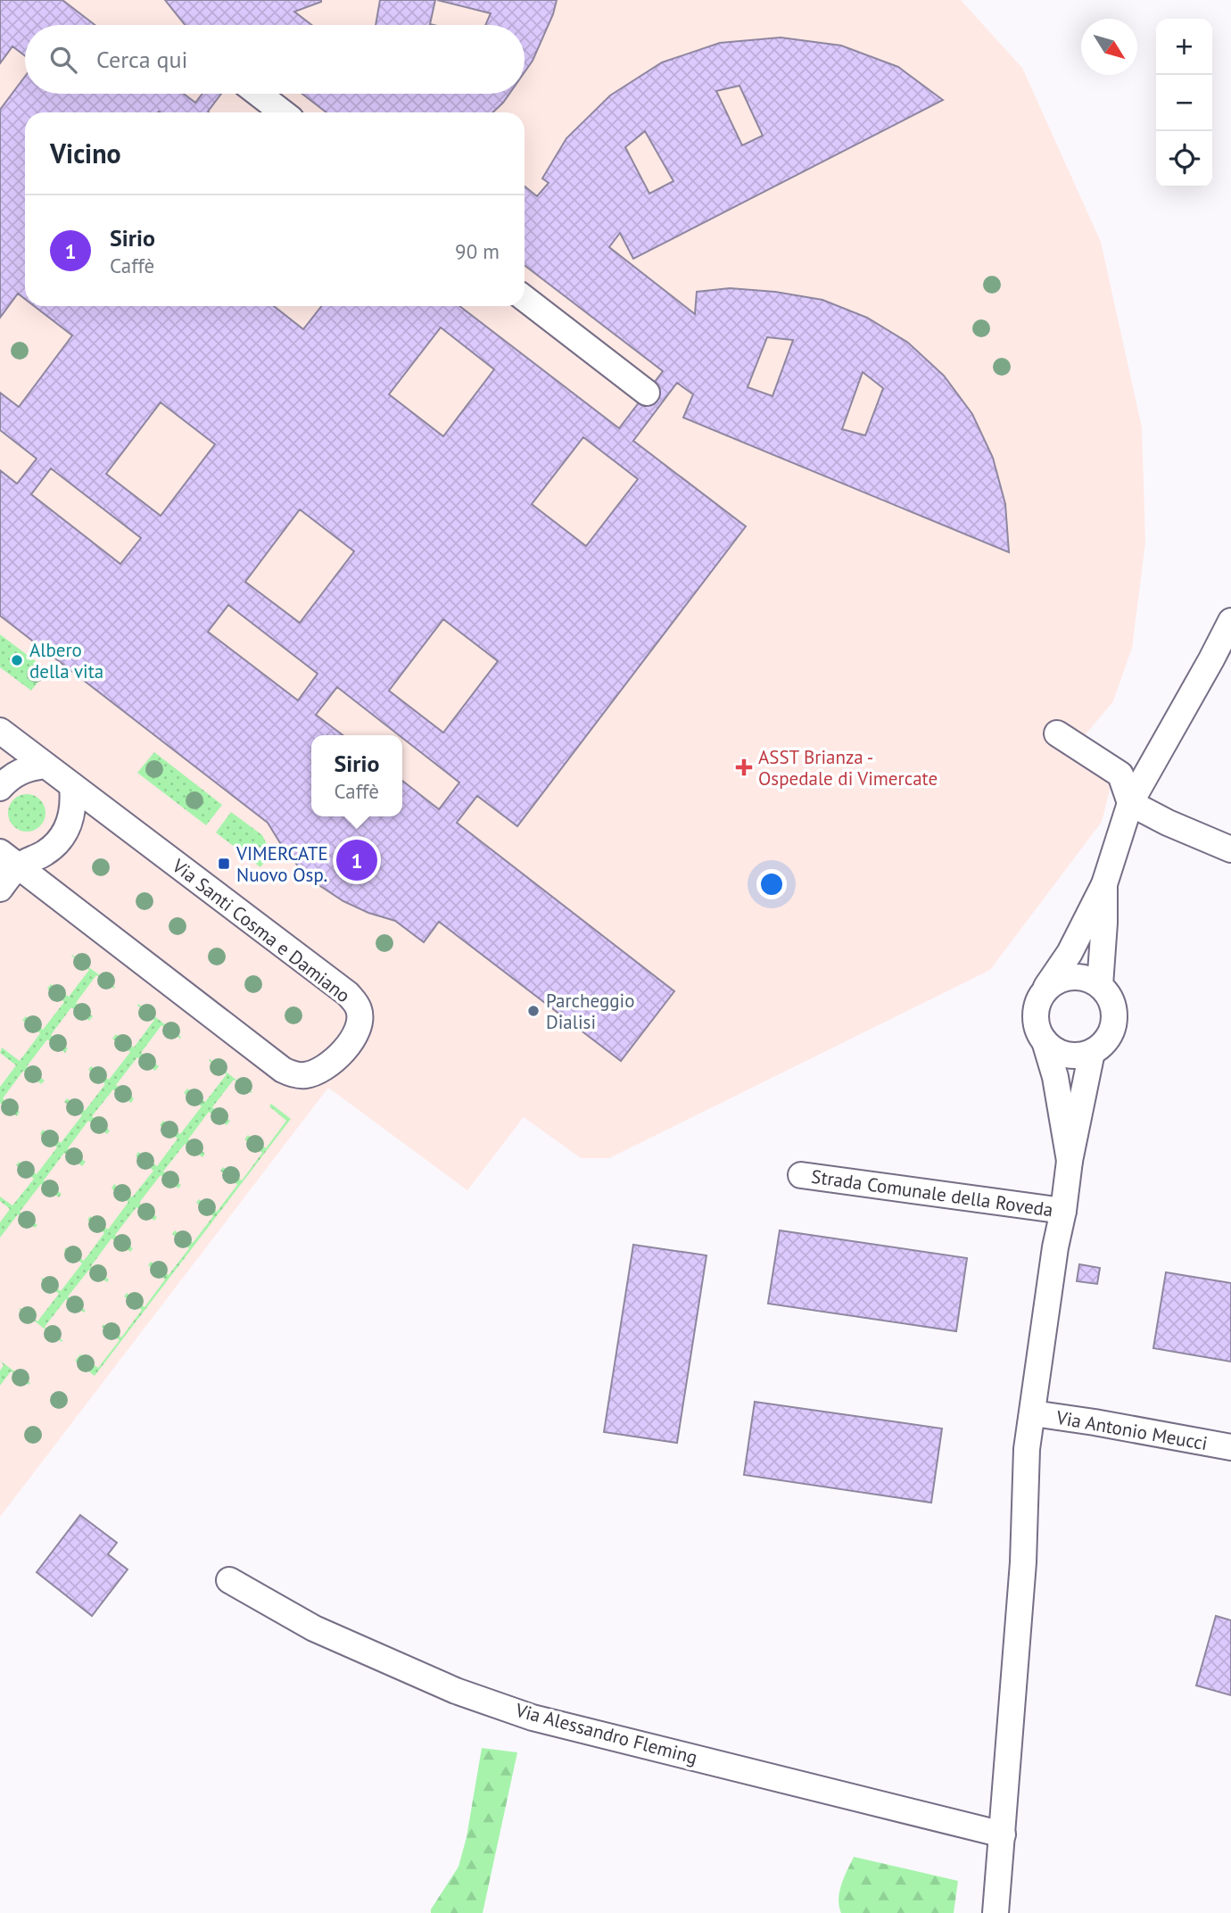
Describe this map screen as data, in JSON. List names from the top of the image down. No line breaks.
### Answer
{"streets":{"street":["Via Santi Cosma e Damiano","Strada Comunale della Roveda","Via Antonio Meucci","Via Alessandro Fleming"]},"crossings":[["Strada Comunale della Roveda","Via Antonio Meucci"]],"places":{"other":["Albero della vita","Parcheggio Dialisi"],"health":["ASST Brianza - Ospedale di Vimercate"],"transit":["VIMERCATE Nuovo Osp."]},"north":"bottom right","page":{"map_buttons":["+","−"],"search":"Cerca qui","heading":"Vicino","list":[{"mark":"1","name":"Sirio","note":"Caffè","value":"90 m"}],"popup":["Sirio","Caffè"],"pins":"1"}}
